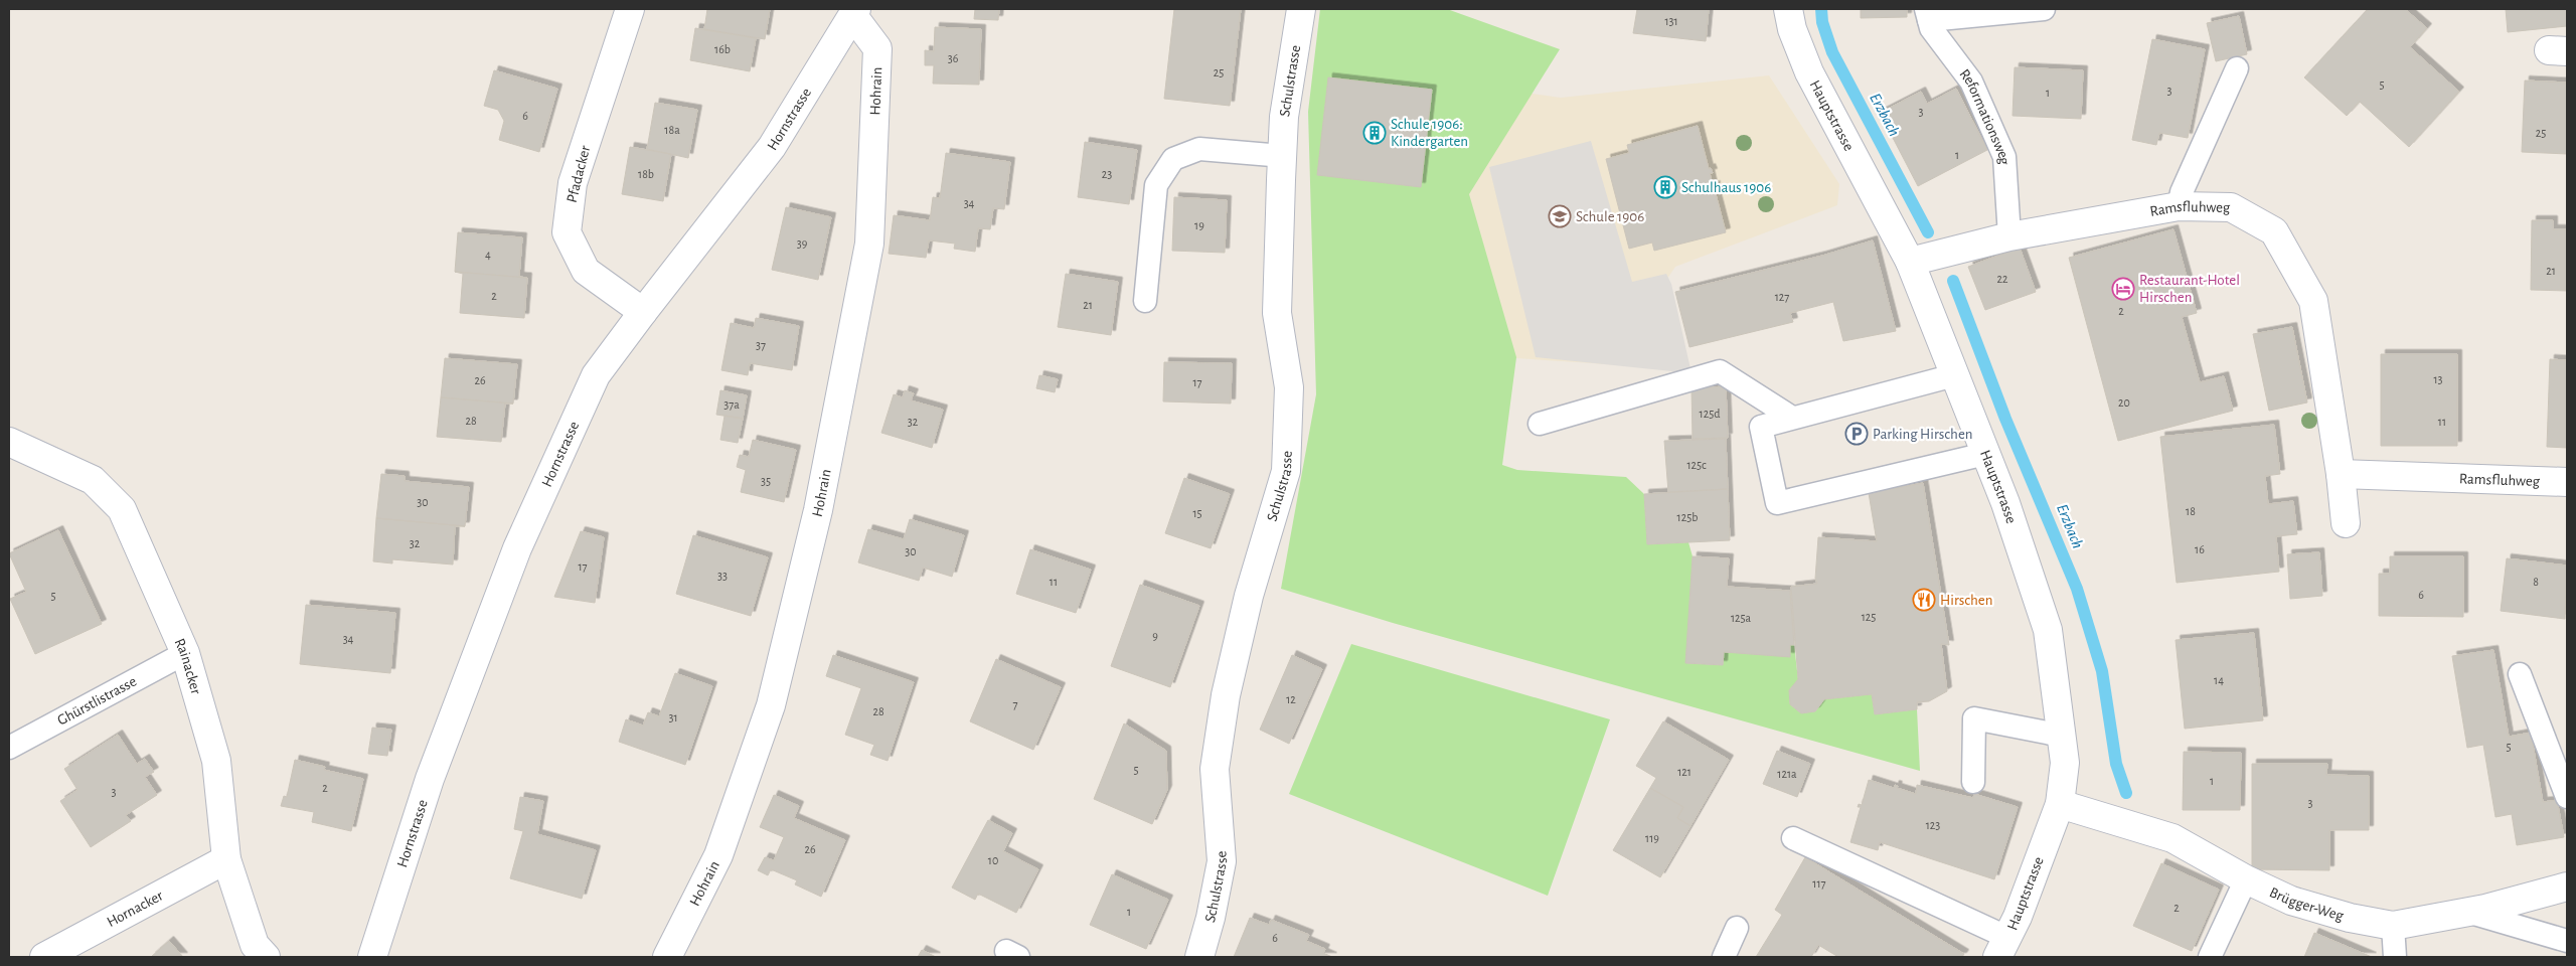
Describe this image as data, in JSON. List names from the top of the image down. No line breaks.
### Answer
{"streets":{"street":["Schulstrasse","Hohrain","Hauptstrasse","Hornstrasse","Pfadacker","Ramsfluhweg","Rainacker","Brügger-Weg","Hornacker"],"lane":["Reformationsweg","Ghürstlistrasse"]},"crossings":[["Hohrain","Hornstrasse"],["Hauptstrasse","Ramsfluhweg"],["Hauptstrasse","Brügger-Weg"],["Reformationsweg","Ramsfluhweg"],["Hornstrasse","Pfadacker"],["Rainacker","Ghürstlistrasse"],["Rainacker","Hornacker"]],"water":["Erzbach"],"places":{"building":["Schule 1906: Kindergarten","Schulhaus 1906"],"school or university":["Schule 1906"],"hotel":["Restaurant-Hotel Hirschen"],"parking":["Parking Hirschen"],"restaurant":["Hirschen"]},"house_numbers":["131","16b","36","25","5","3","1","3","6","18a","25","1","18b","23","34","19","39","4","21","22","2","127","21","2","37","13","26","17","20","37a","125d","28","32","11","125c","35","30","18","15","125b","32","16","30","17","33","11","8","6","5","125","125a","9","34","14","12","7","28","31","5","5","121","121a","1","2","3","3","123","119","26","10","117","2","1","6"]}
